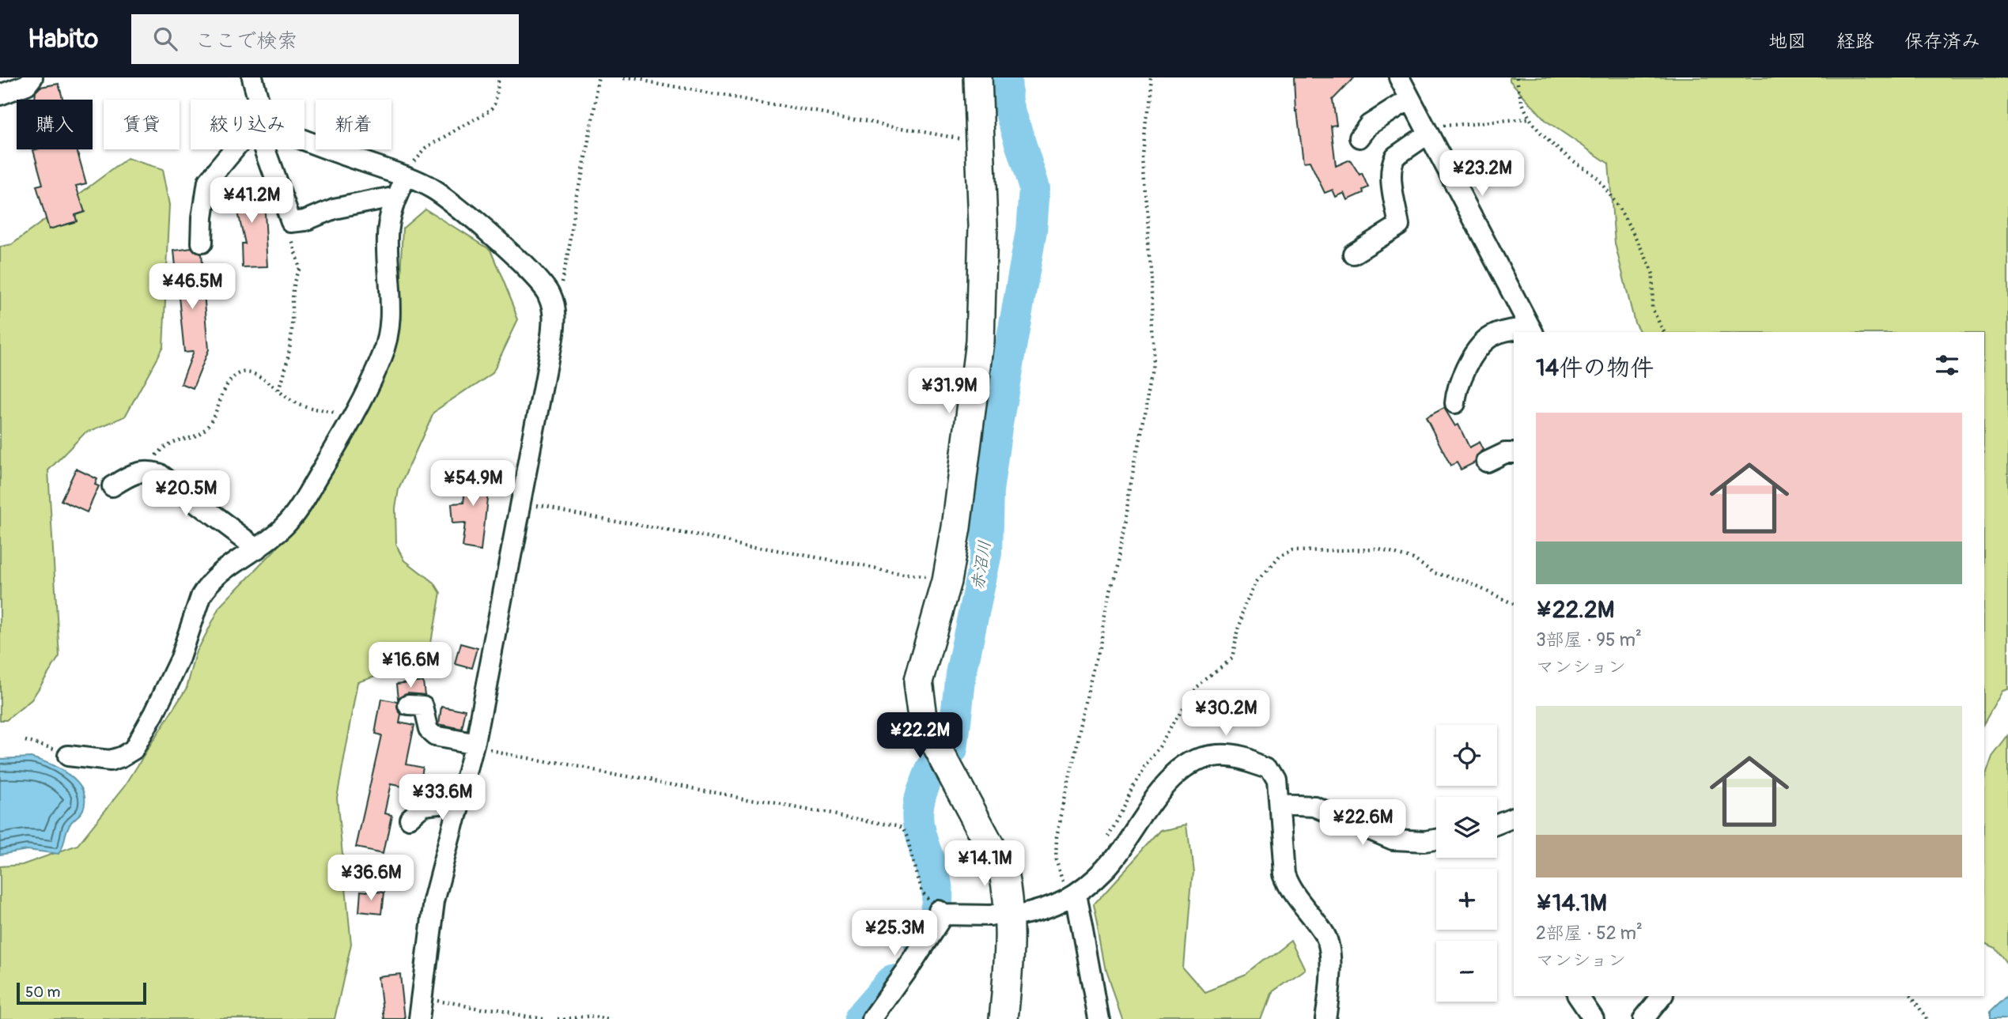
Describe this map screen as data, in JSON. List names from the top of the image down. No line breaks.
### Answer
{"water":["赤沼川"],"scale_bar":"50 m","page":{"header":"Habito","search":"ここで検索","nav":["地図","経路","保存済み"],"chip":["購入","賃貸","絞り込み","新着"],"price":["¥23.2M","¥41.2M","¥46.5M","¥31.9M","¥54.9M","¥20.5M","¥16.6M","¥30.2M","¥22.2M","¥33.6M","¥22.6M","¥14.1M","¥36.6M","¥25.3M"],"heading":"14件の物件","list":[{"name":"¥22.2M","note":"3部屋 · 95 m² · マンション"},{"name":"¥14.1M","note":"2部屋 · 52 m² · マンション"}],"map_buttons":["+","−"],"scale":"50 m"}}
